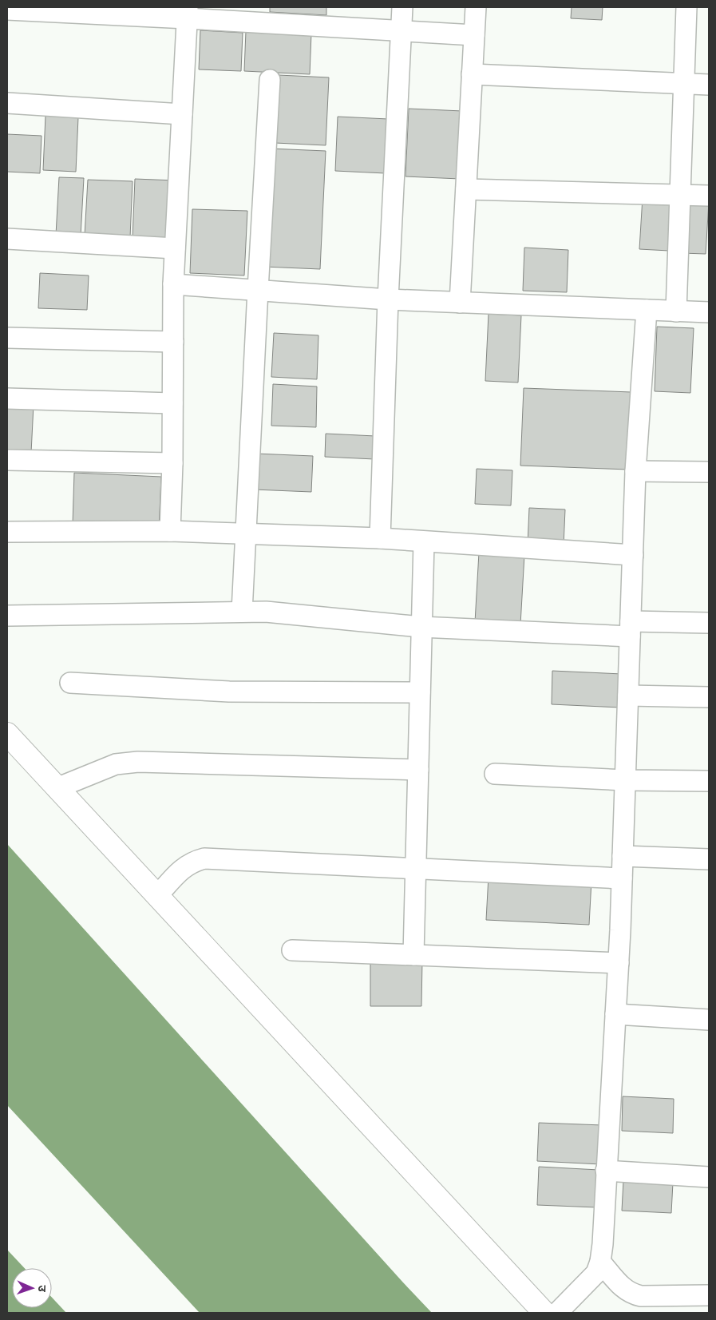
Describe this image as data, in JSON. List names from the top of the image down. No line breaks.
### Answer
{"north":"right"}
